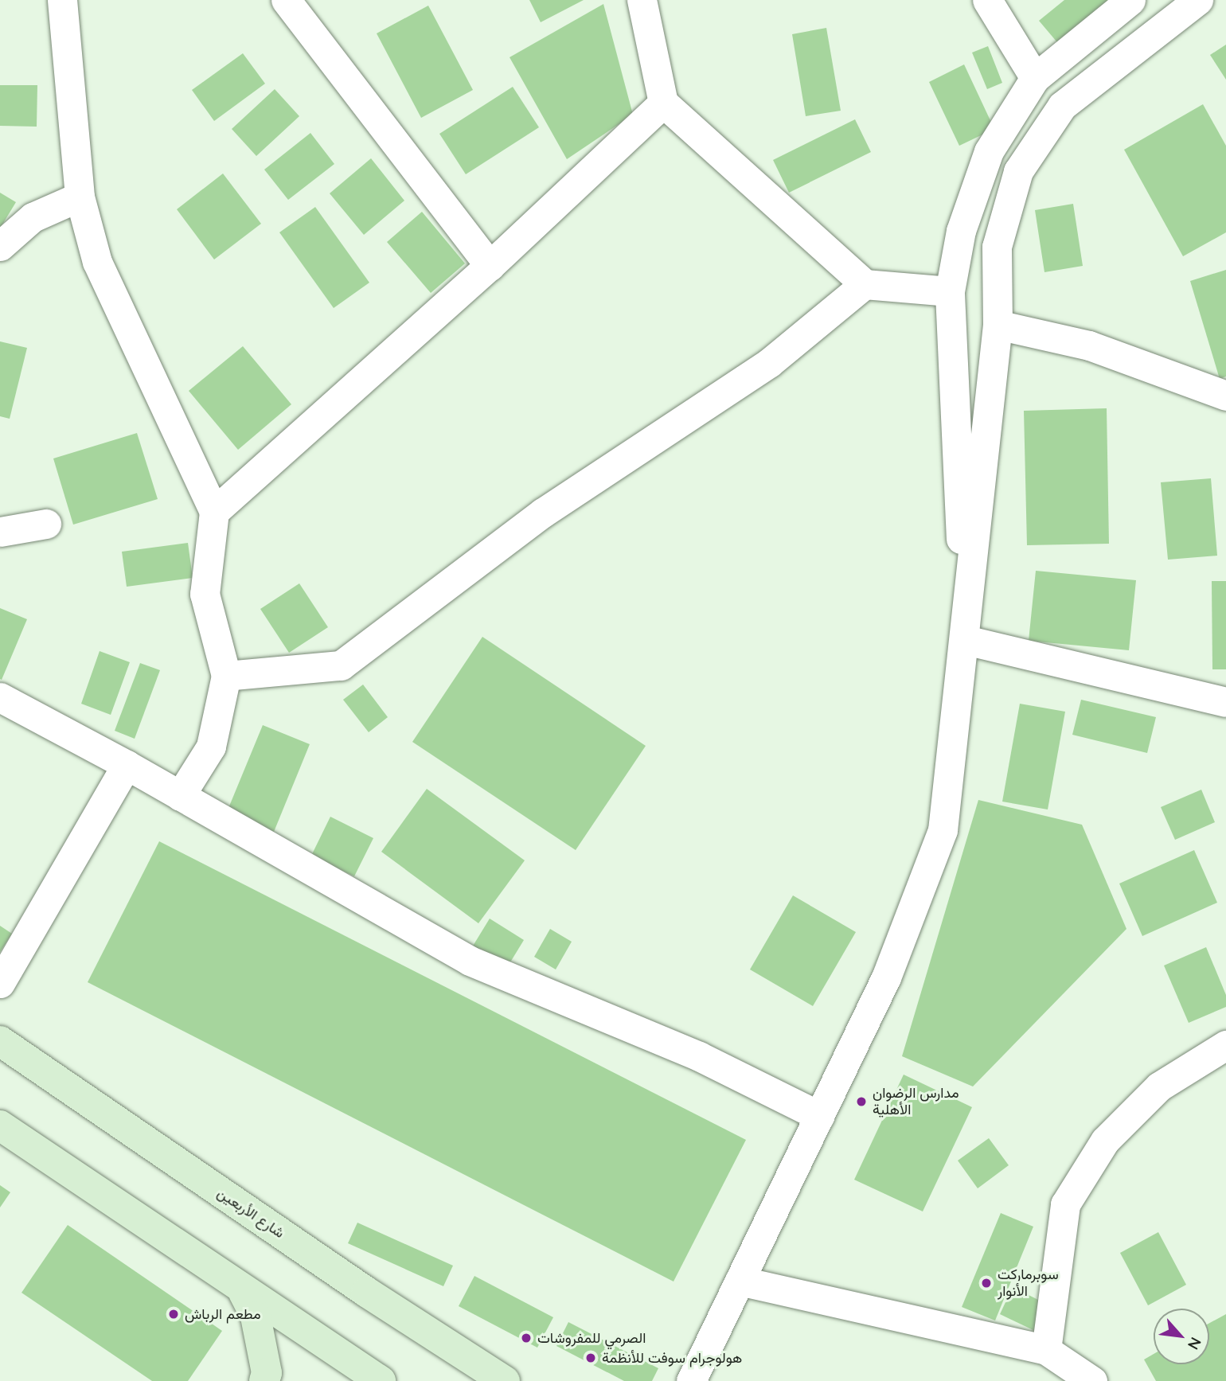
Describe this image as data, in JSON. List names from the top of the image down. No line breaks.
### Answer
{"streets":{"main road":["شارع الأربعين"]},"places":["مدارس الرضوان الأهلية","سوبرماركت الأنوار","مطعم الرباش","الصرمي للمفروشات","هولوجرام سوفت للأنظمة"],"north":"bottom right"}
